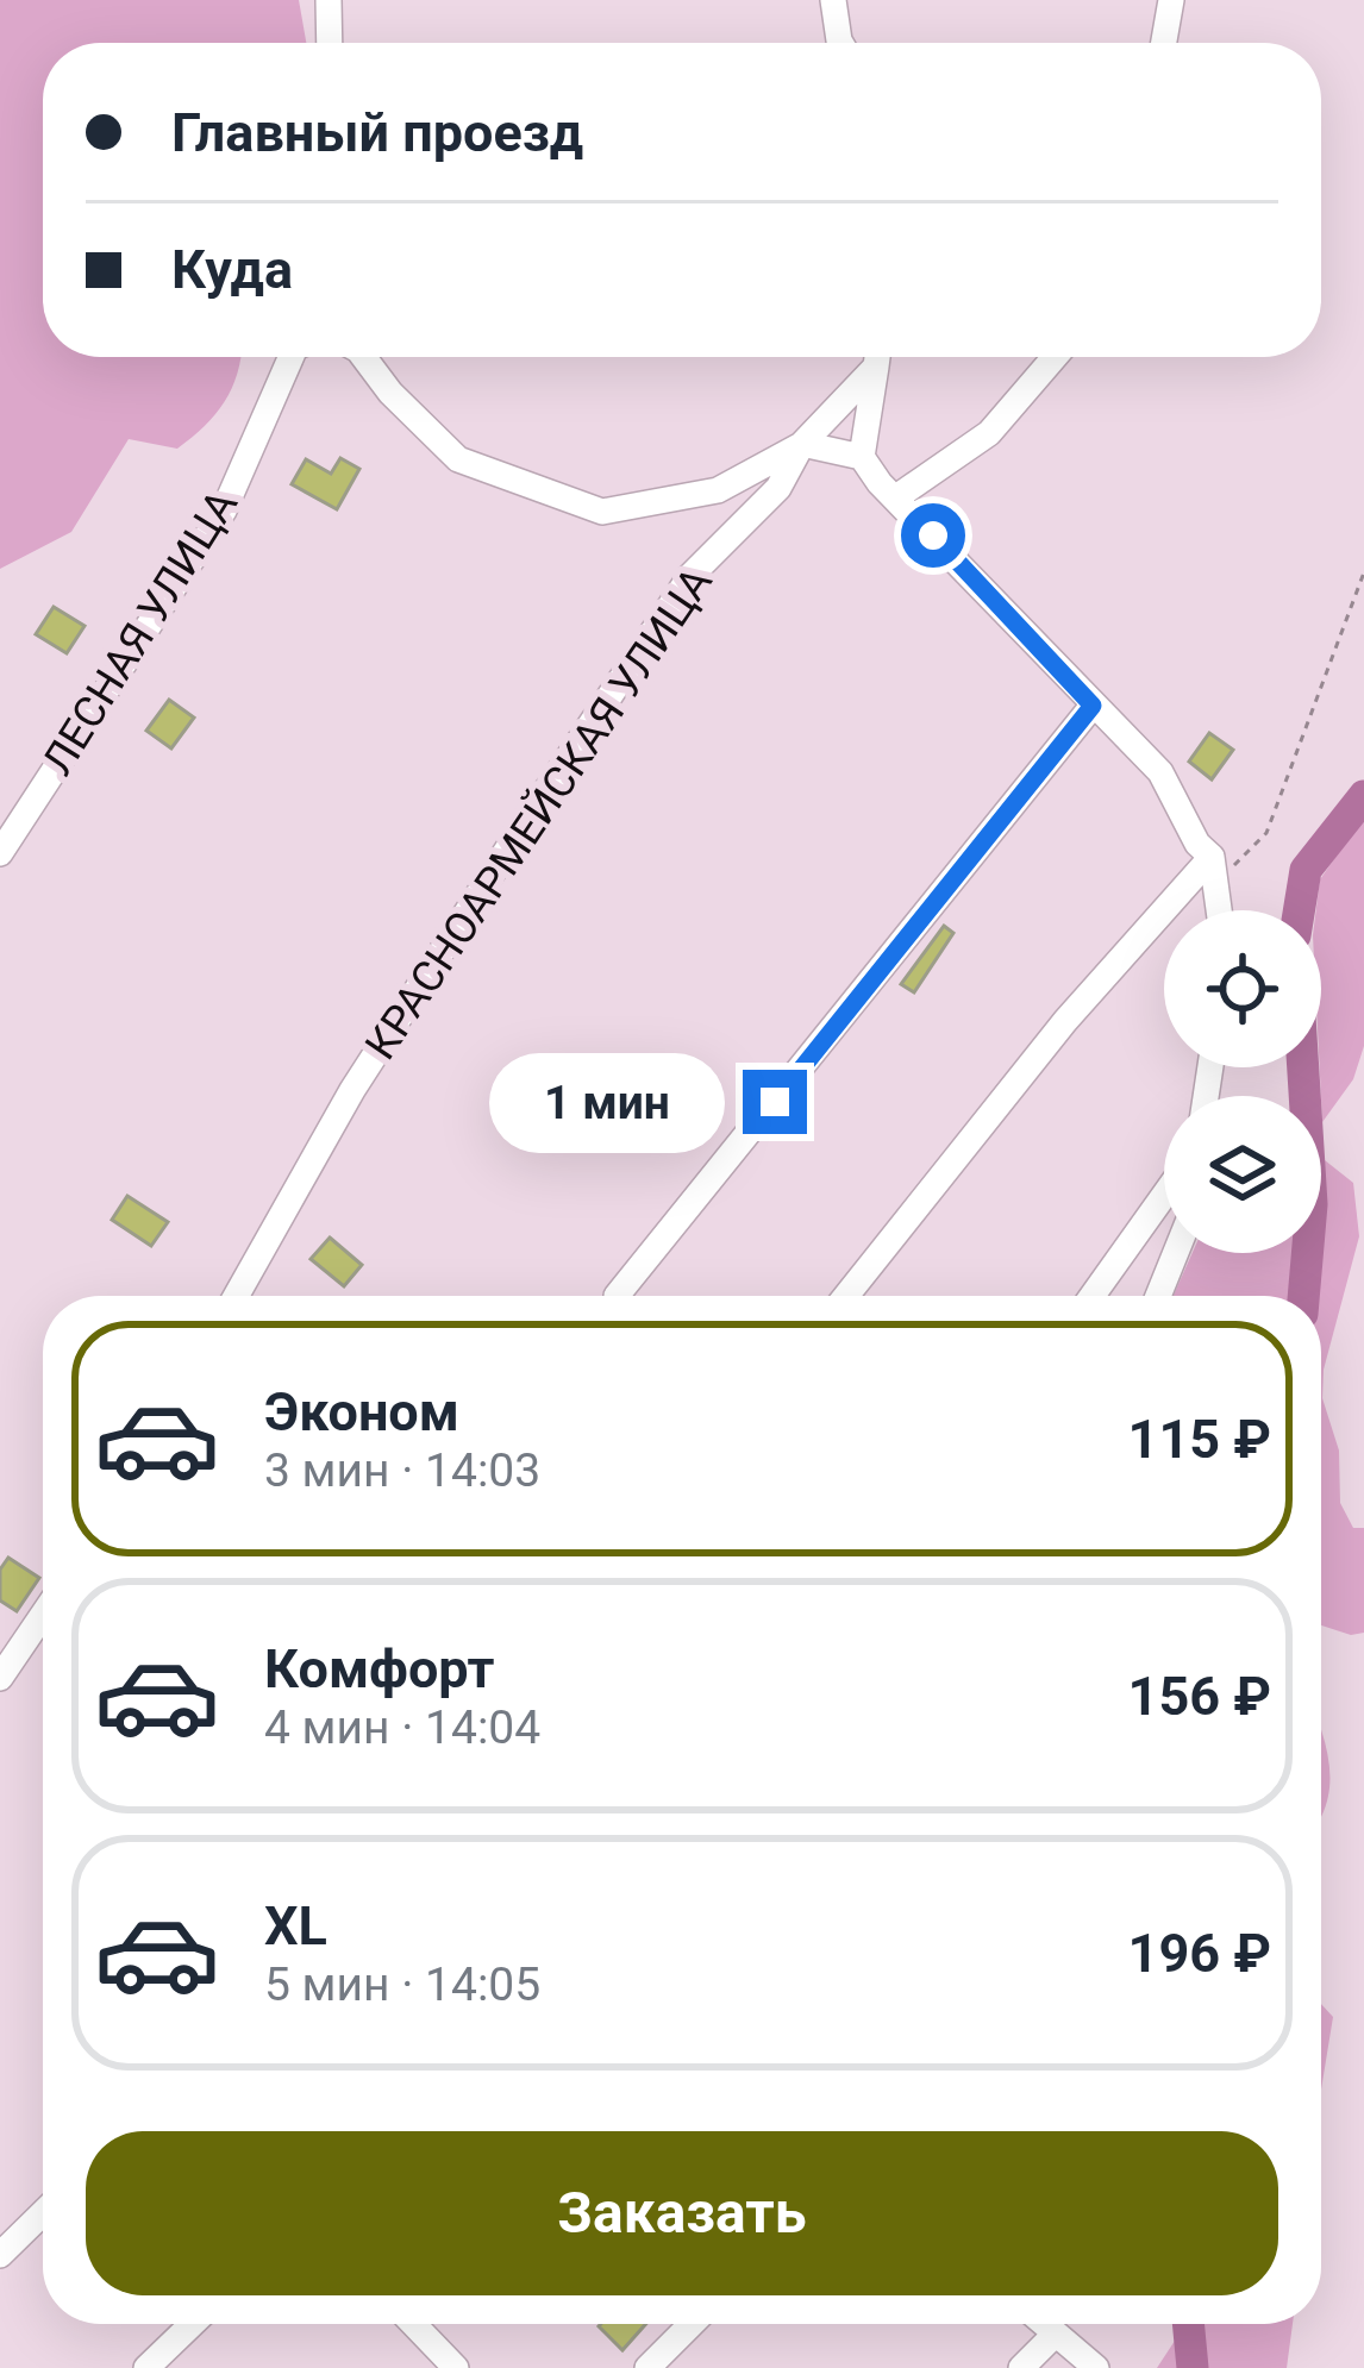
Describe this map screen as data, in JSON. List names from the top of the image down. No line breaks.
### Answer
{"streets":{"street":["ЛЕСНАЯ УЛИЦА","КРАСНОАРМЕЙСКАЯ УЛИЦА"]},"page":{"banner":["Главный проезд","Куда"],"bubble":"1 мин","list":[{"name":"Эконом","note":"3 мин · 14:03","value":"115 ₽"},{"name":"Комфорт","note":"4 мин · 14:04","value":"156 ₽"},{"name":"XL","note":"5 мин · 14:05","value":"196 ₽"}],"buttons":"Заказать"}}
